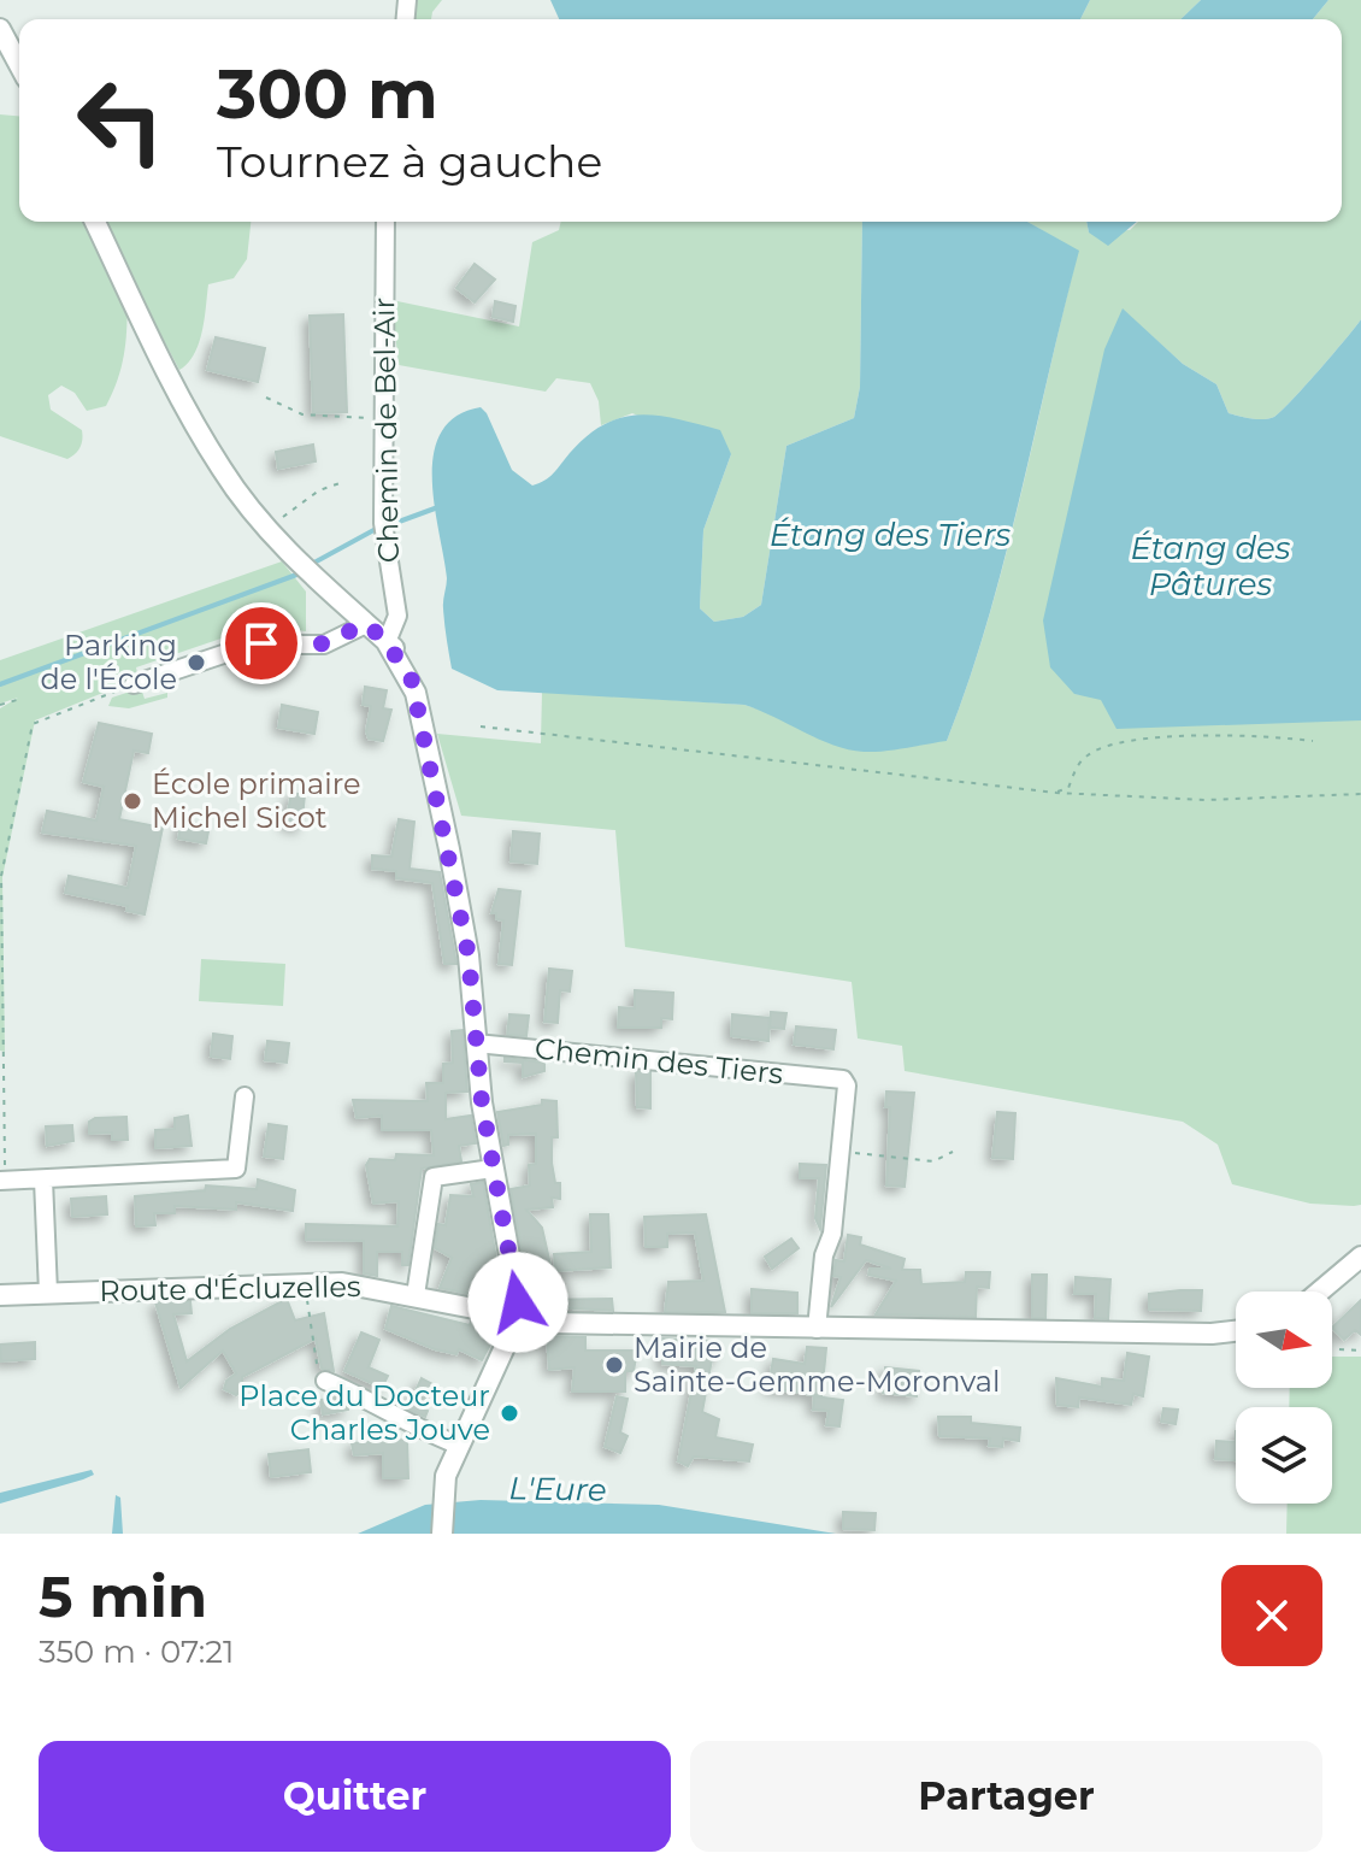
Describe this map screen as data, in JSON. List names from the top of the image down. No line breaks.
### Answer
{"streets":{"street":["Chemin de Bel-Air","Chemin des Tiers","Route d'Écluzelles"]},"water":["Étang des Tiers","Étang des Pâtures","L'Eure"],"places":["Parking de l'École","École primaire Michel Sicot","Mairie de Sainte-Gemme-Moronval","Place du Docteur Charles Jouve"],"north":"right","page":{"turn":["300 m","Tournez à gauche"],"heading":["5 min","350 m · 07:21"],"buttons":["Quitter","Partager"]}}
